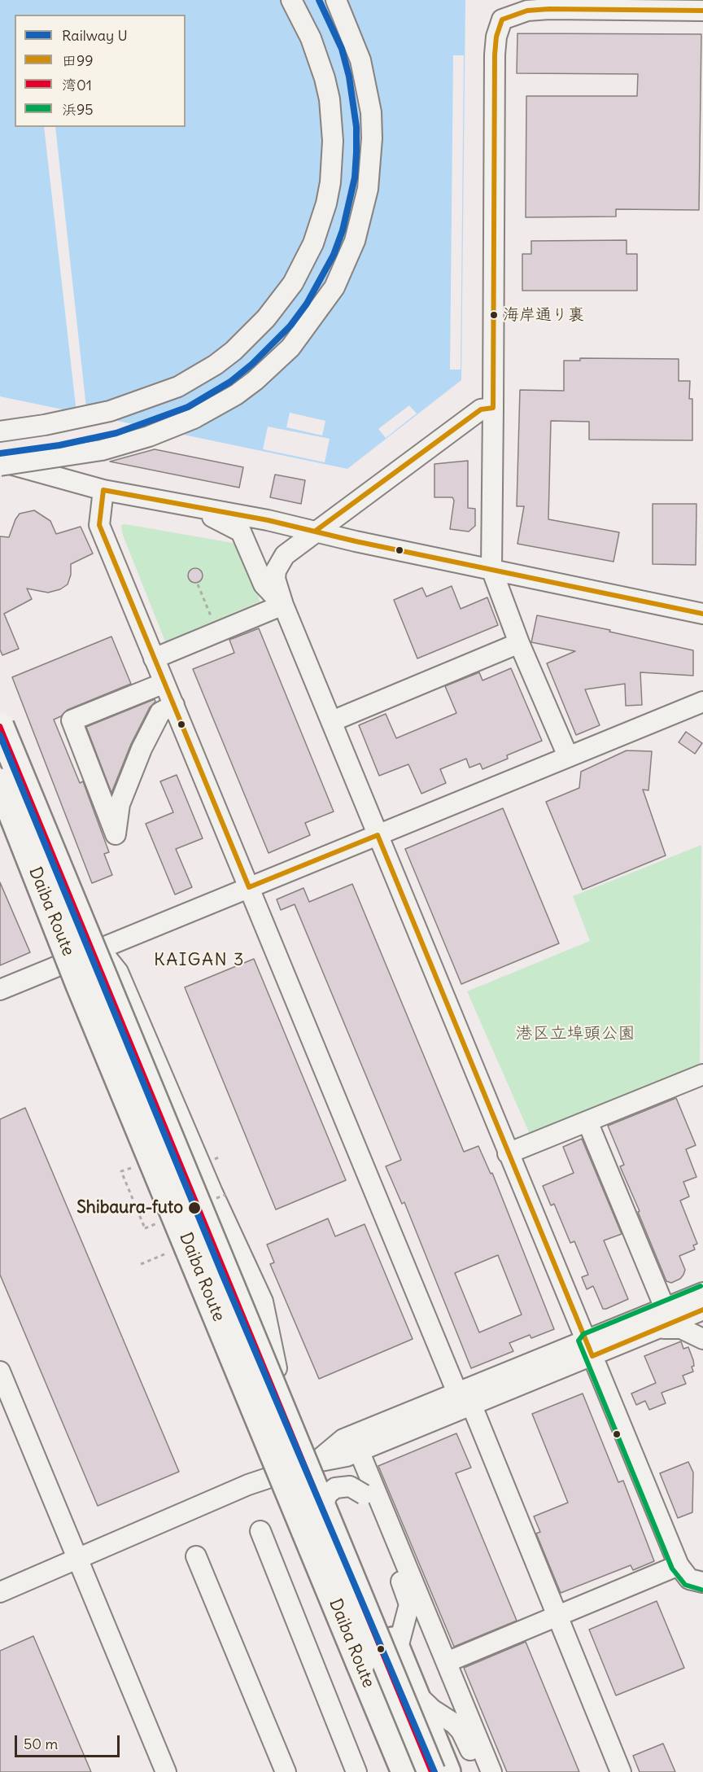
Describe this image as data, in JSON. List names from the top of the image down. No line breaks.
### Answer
{"streets":{"highway":["Daiba Route"]},"districts":["KAIGAN 3"],"parks":["港区立埠頭公園"],"places":["海岸通り裏","Shibaura-futo"],"lines":["rail line U","transit line 田99","transit line 湾01","transit line 浜95"],"legend":["Railway U","田99","湾01","浜95"],"scale_bar":"50 m"}
